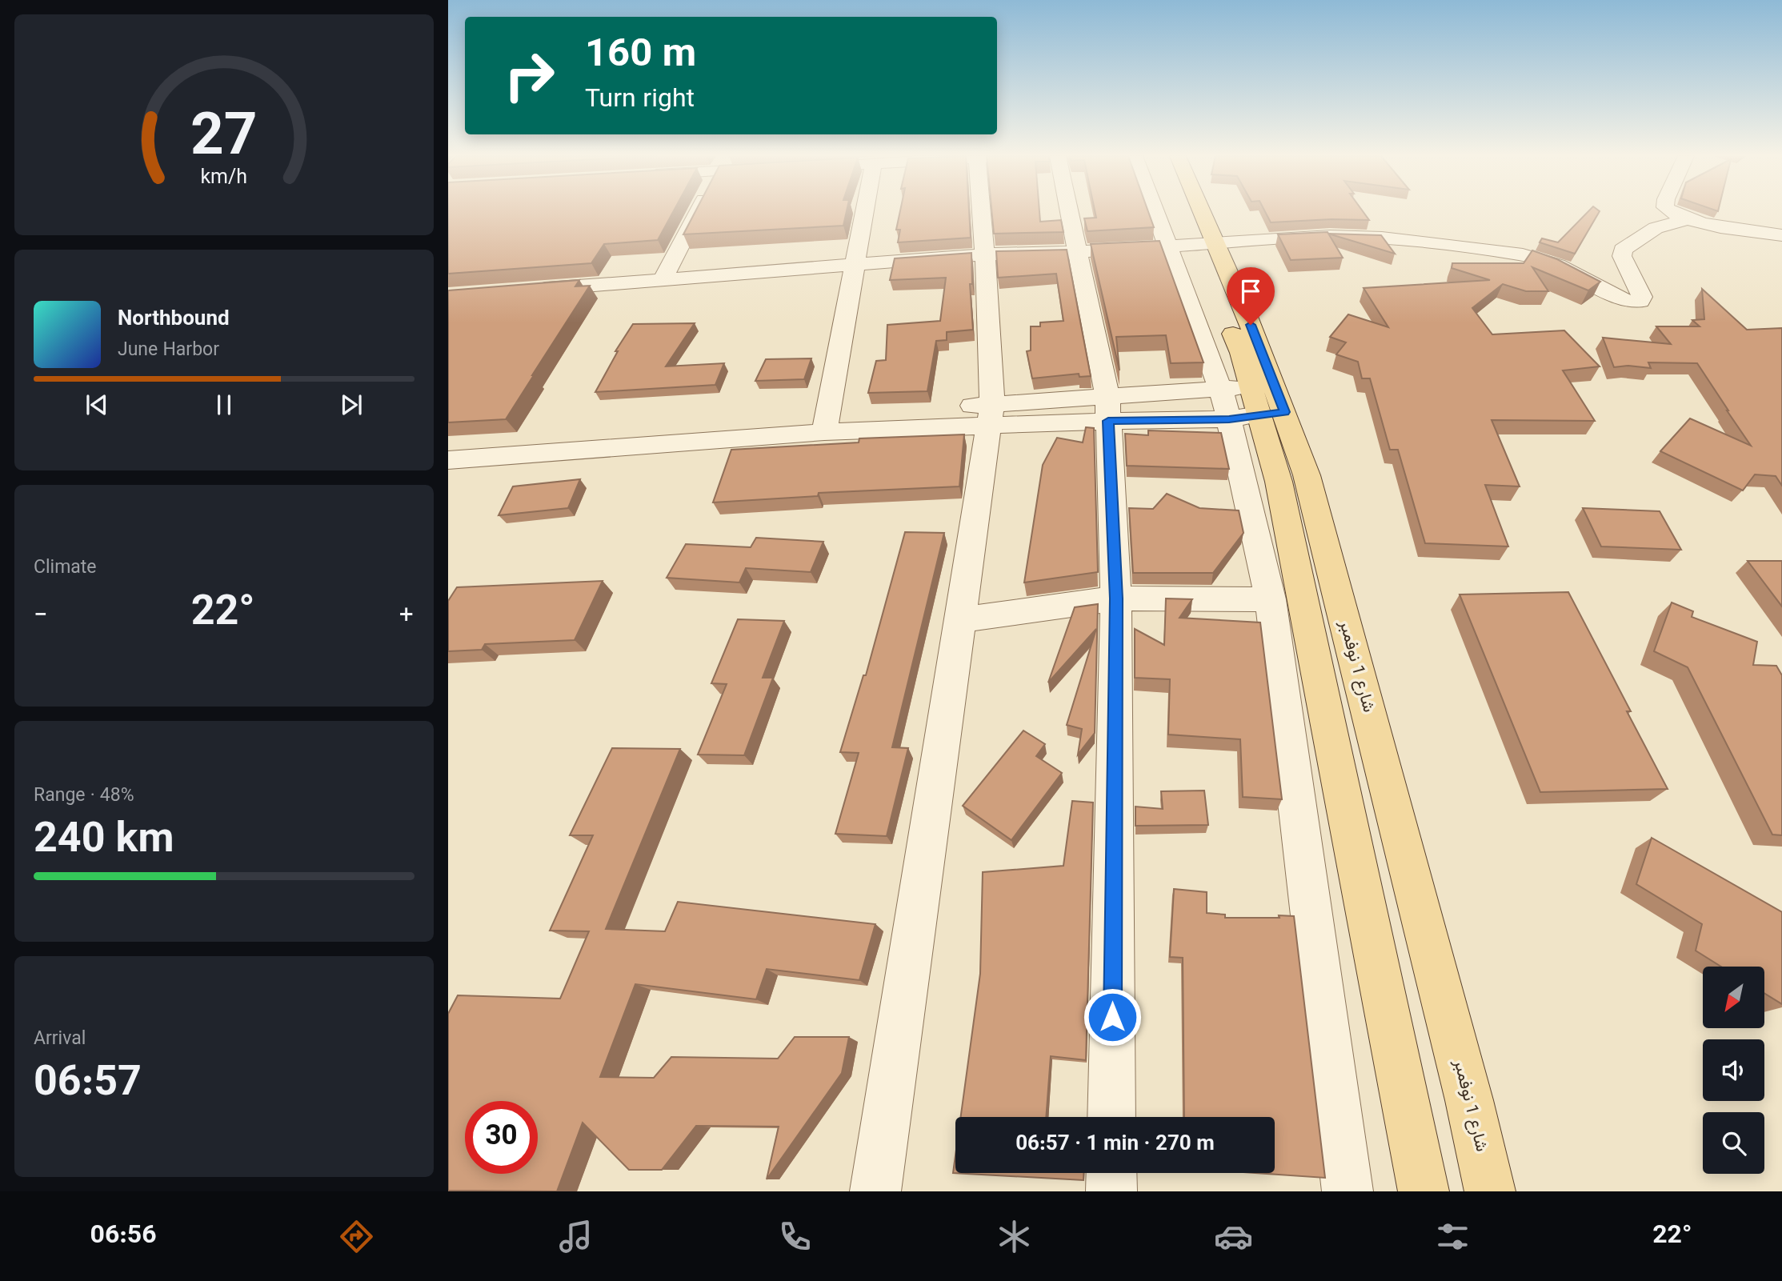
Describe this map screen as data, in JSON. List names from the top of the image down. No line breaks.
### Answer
{"streets":{"main road":["شارع 1 نوفمبر"]},"north":"bottom left","page":{"turn":["160 m","Turn right"],"song":["Northbound","June Harbor"],"tile":["Climate",["Range · 48%","240 km"],["Arrival","06:57"]],"heat":["−","22°","+"],"limit":"30","trip":"06:57 · 1 min · 270 m","tabs":["06:56","22°"],"gauge":["27","km/h"]}}
